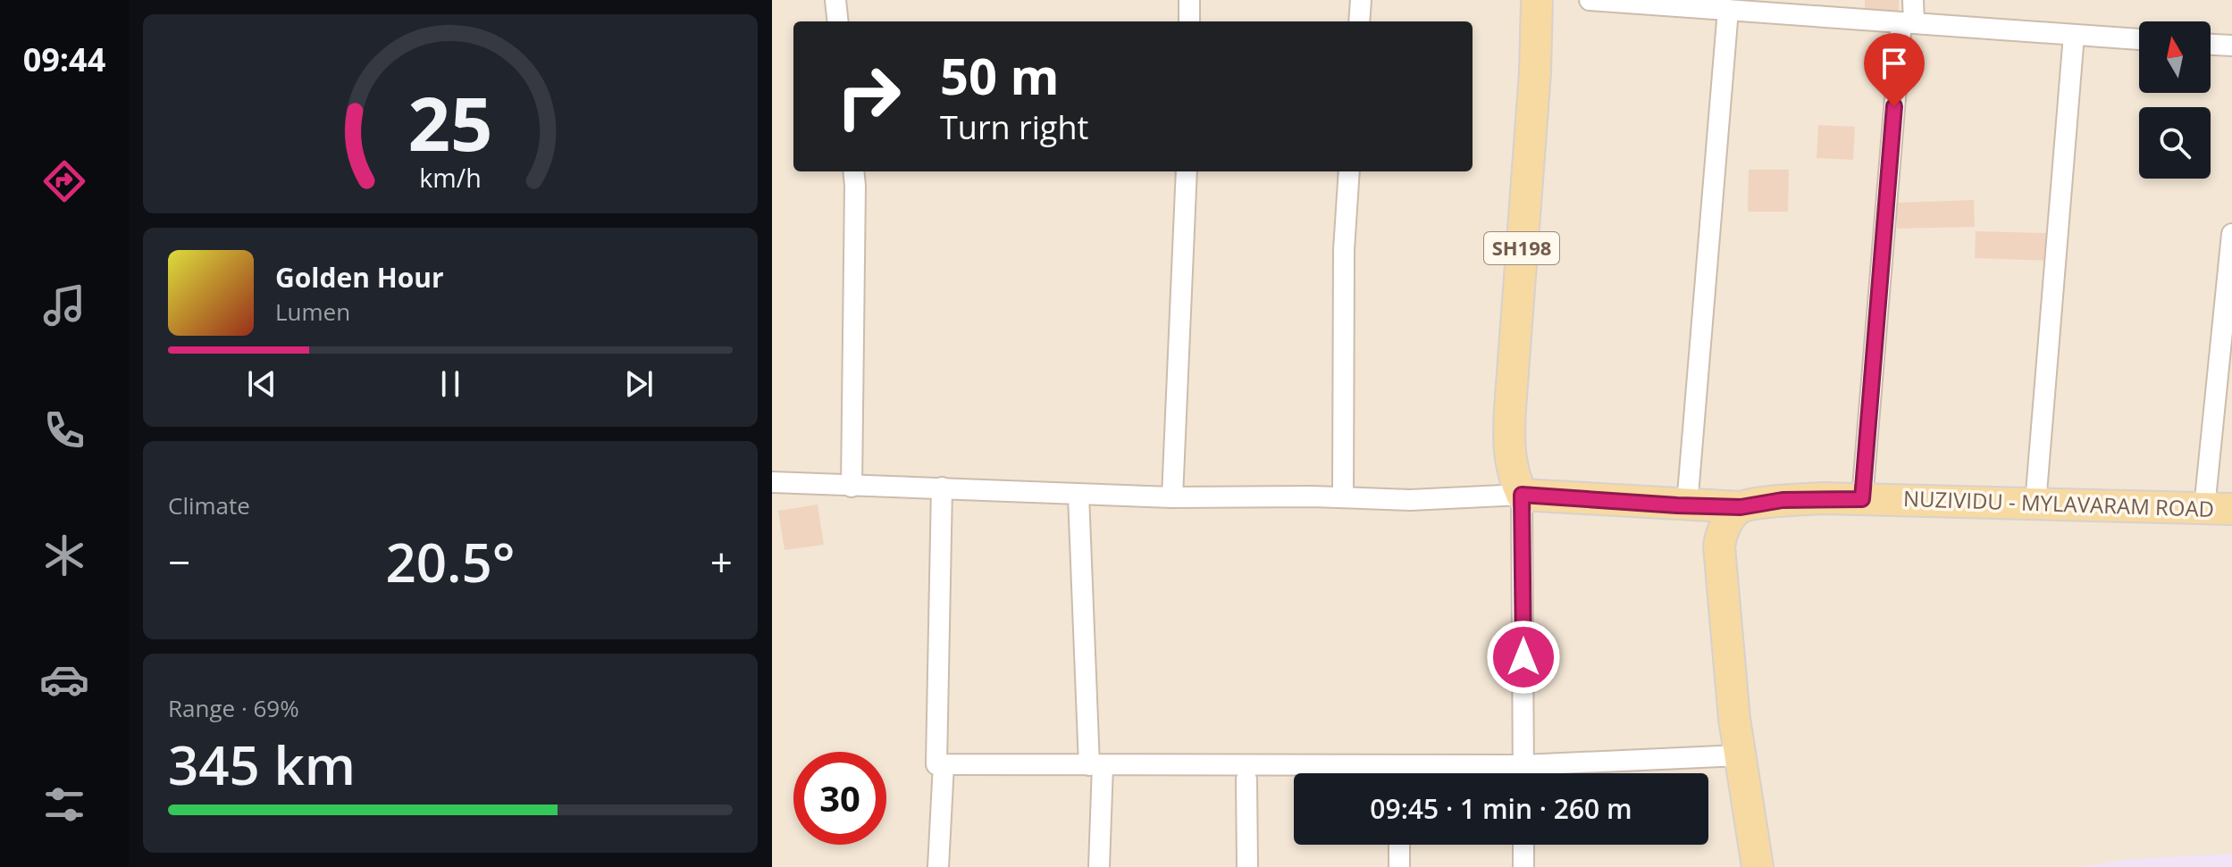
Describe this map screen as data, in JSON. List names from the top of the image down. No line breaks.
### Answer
{"streets":{"main road":["SH198","NUZIVIDU - MYLAVARAM ROAD"]},"crossings":[["SH198","NUZIVIDU - MYLAVARAM ROAD"]],"north":"top","page":{"tabs":"09:44","turn":["50 m","Turn right"],"song":["Golden Hour","Lumen"],"tile":["Climate",["Range · 69%","345 km"]],"heat":["−","20.5°","+"],"limit":"30","trip":"09:45 · 1 min · 260 m","gauge":["25","km/h"]}}
